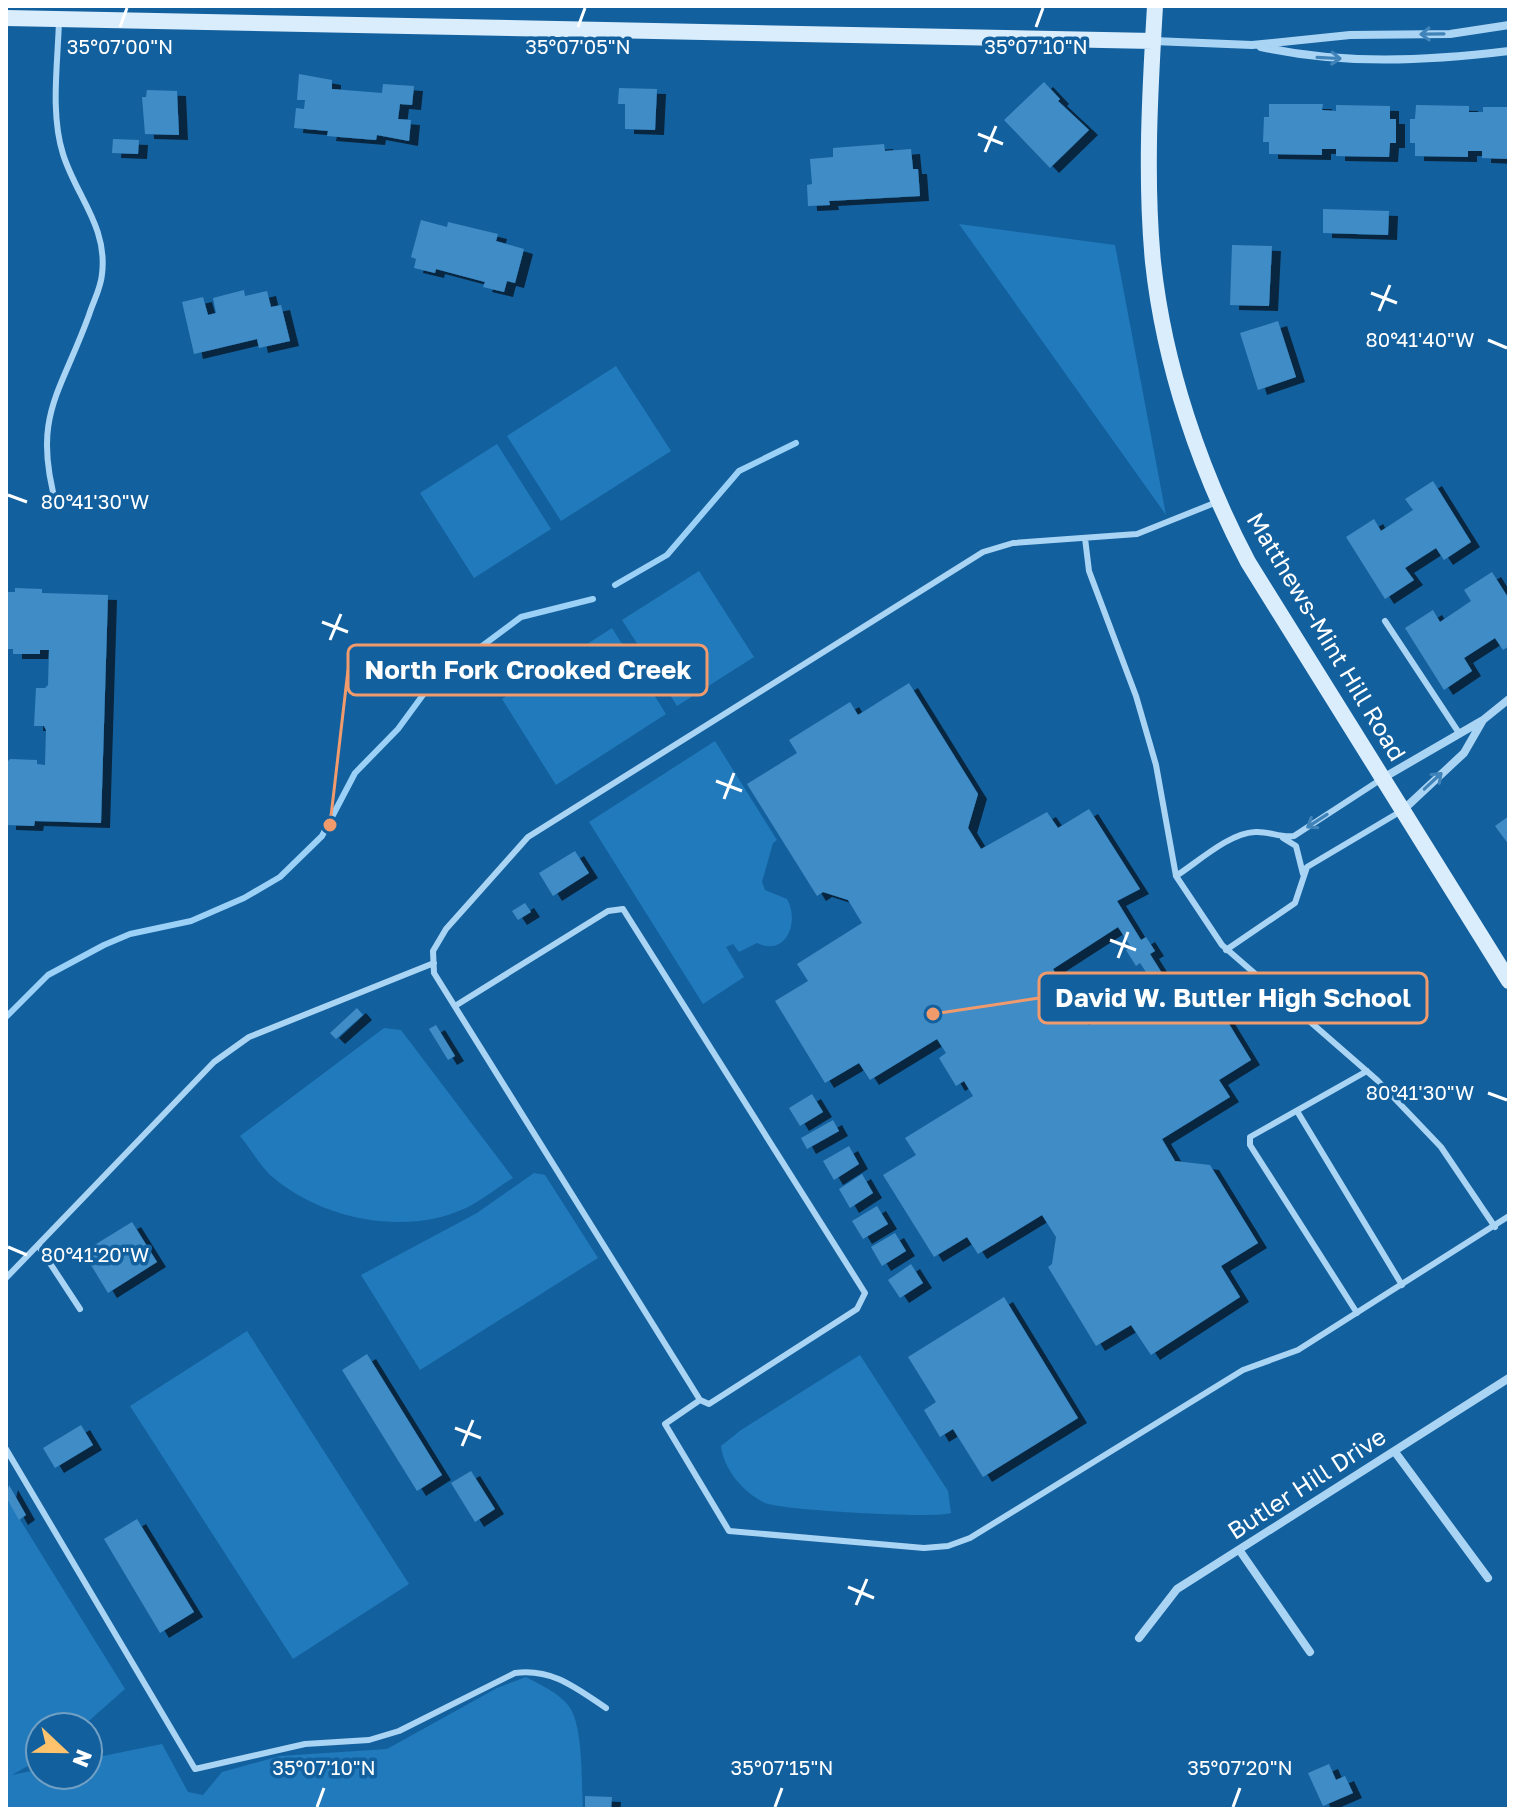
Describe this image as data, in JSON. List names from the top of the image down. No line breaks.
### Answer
{"streets":{"street":["Matthews-Mint Hill Road","Butler Hill Drive"]},"places":["North Fork Crooked Creek","David W. Butler High School"],"north":"right","coordinates":["35°07'00\"N","35°07'10\"N","35°07'05\"N","80°41'40\"W","80°41'30\"W","80°41'20\"W","35°07'15\"N","35°07'20\"N"]}
